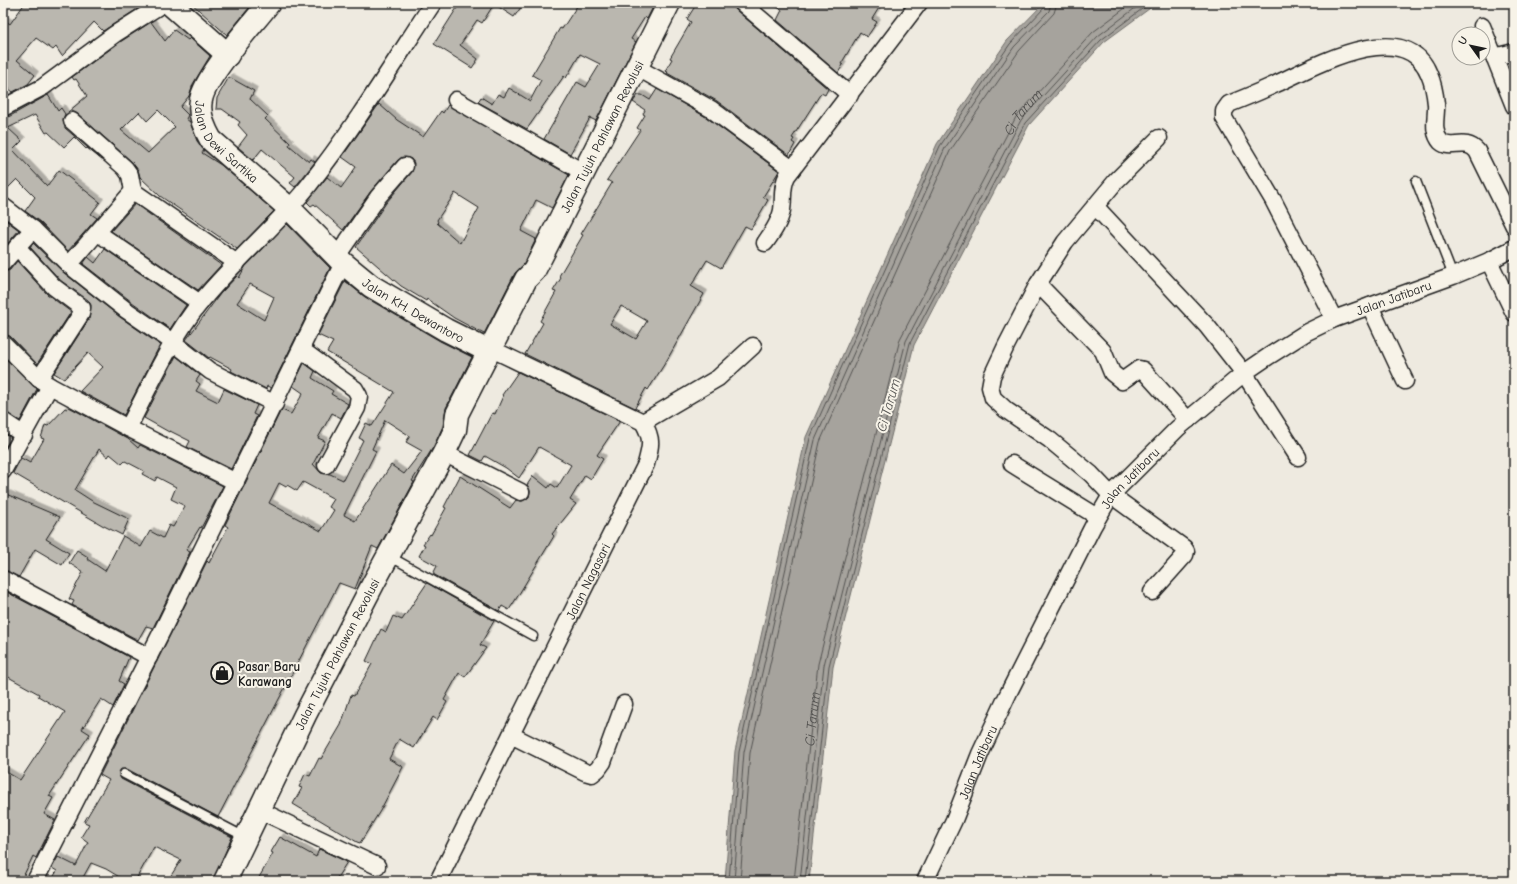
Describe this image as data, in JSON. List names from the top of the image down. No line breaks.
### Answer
{"streets":{"main road":["Jalan Tujuh Pahlawan Revolusi","Jalan Dewi Sartika","Jalan KH. Dewantoro"],"street":["Jalan Jatibaru","Jalan Nagasari"]},"crossings":[["Jalan Tujuh Pahlawan Revolusi","Jalan KH. Dewantoro"],["Jalan Dewi Sartika","Jalan KH. Dewantoro"]],"water":["Ci Tarum"],"places":{"shop":["Pasar Baru Karawang"]},"north":"top left"}
